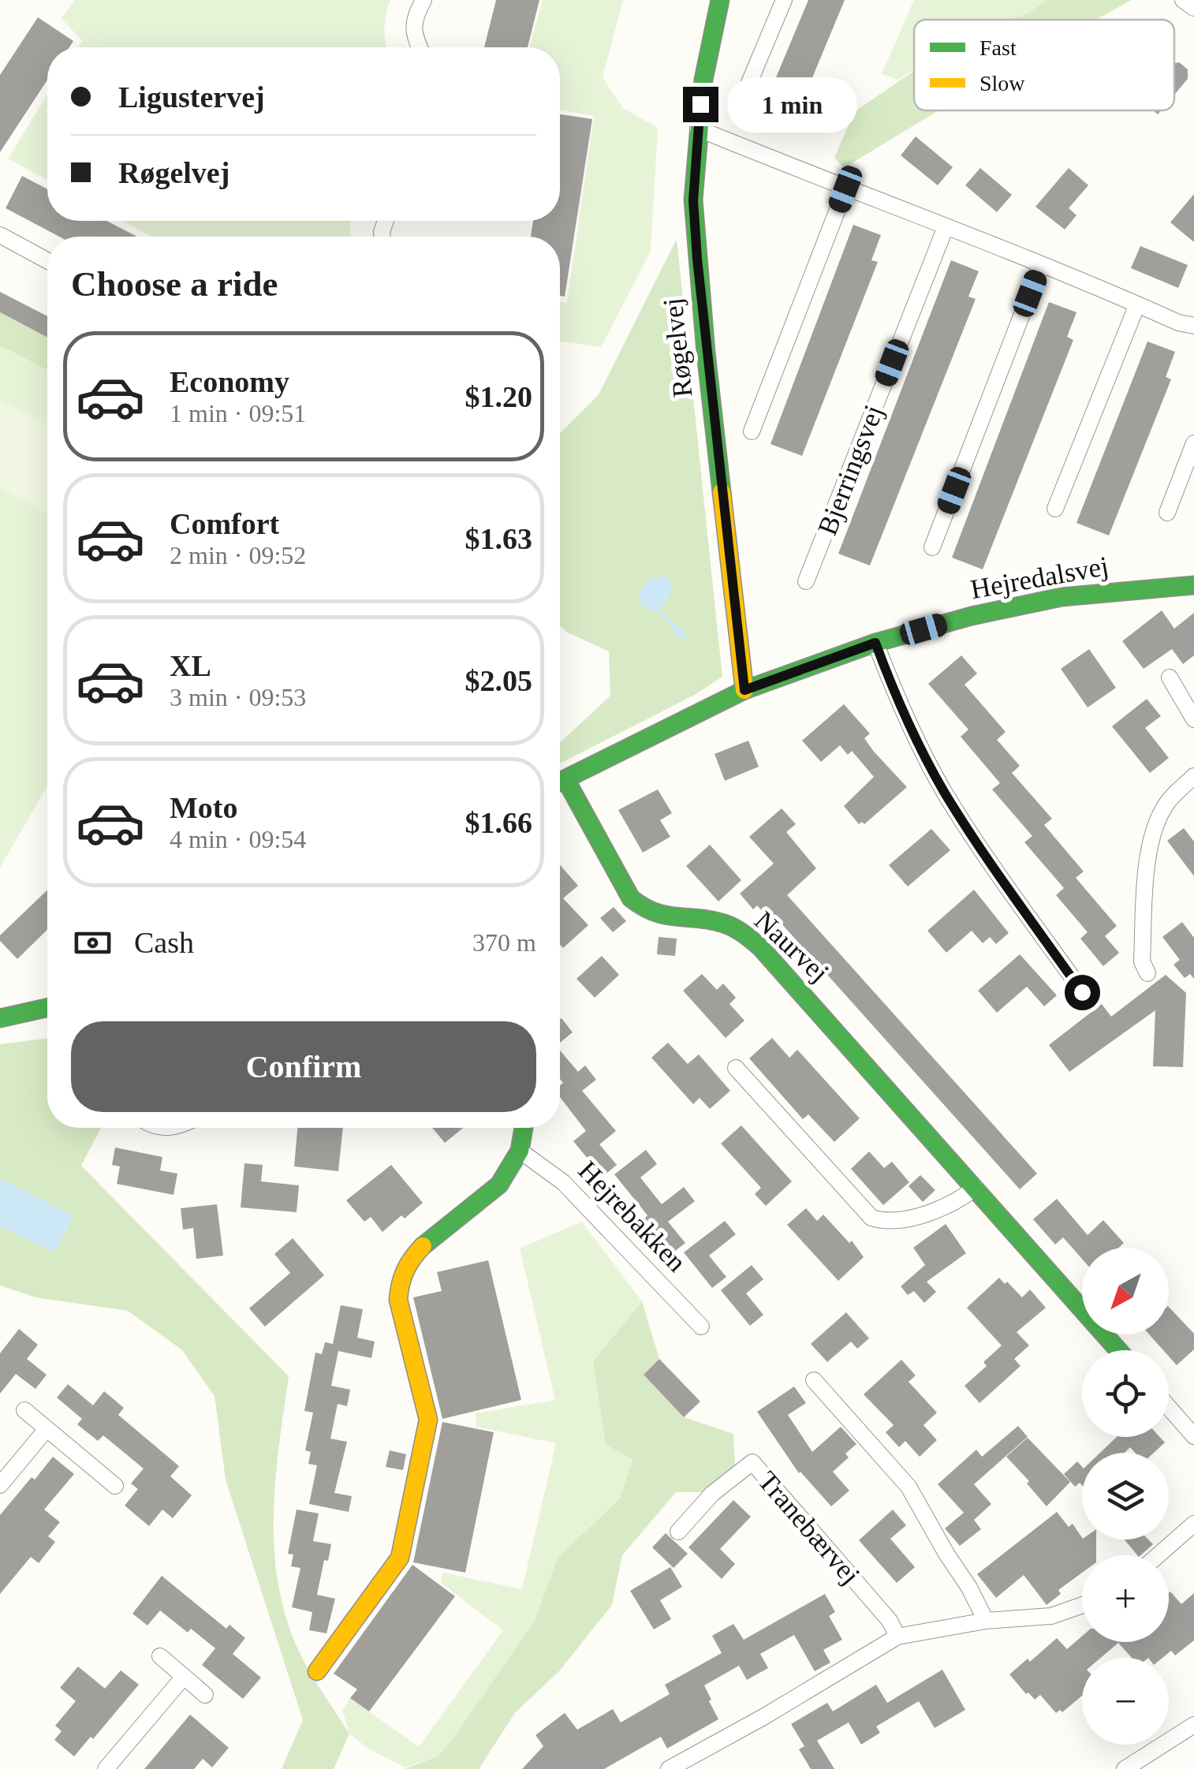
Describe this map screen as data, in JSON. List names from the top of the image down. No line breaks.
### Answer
{"streets":{"street":["Røgelvej","Bjerringsvej","Hejredalsvej","Naurvej","Hejrebakken","Tranebærvej"]},"crossings":[["Røgelvej","Hejredalsvej"]],"legend":["Fast","Slow"],"north":"bottom left","page":{"banner":["Ligustervej","Røgelvej"],"bubble":"1 min","heading":"Choose a ride","list":[{"name":"Economy","note":"1 min · 09:51","value":"$1.20"},{"name":"Comfort","note":"2 min · 09:52","value":"$1.63"},{"name":"XL","note":"3 min · 09:53","value":"$2.05"},{"name":"Moto","note":"4 min · 09:54","value":"$1.66"}],"pay":["Cash","370 m"],"buttons":"Confirm","map_buttons":["+","−"]}}
